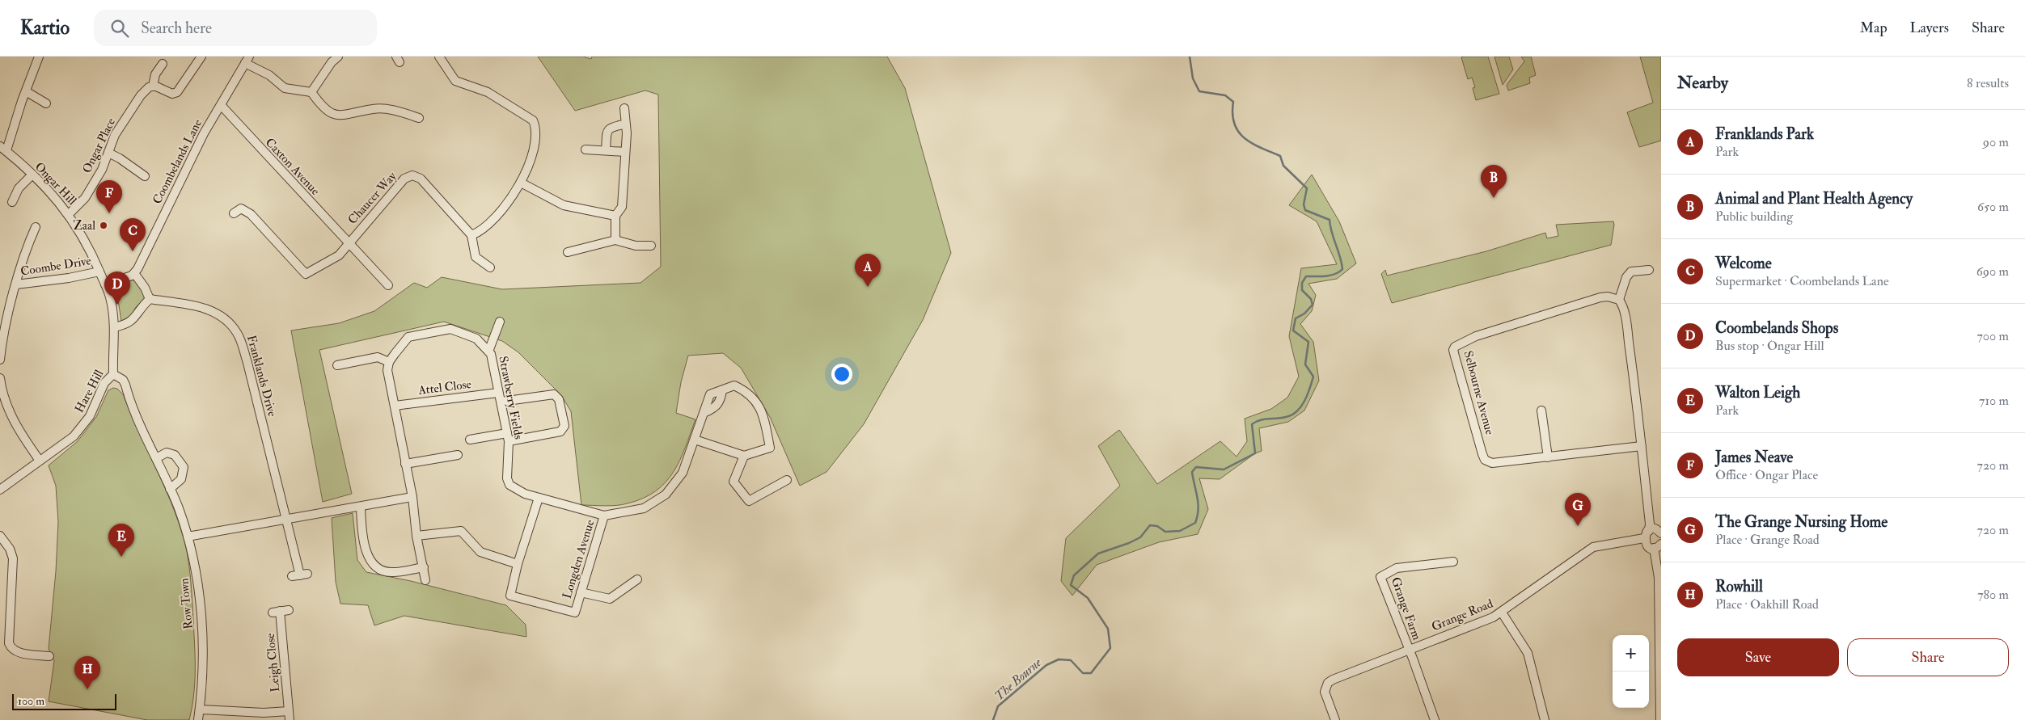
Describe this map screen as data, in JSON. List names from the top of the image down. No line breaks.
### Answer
{"streets":{"street":["Ongar Place","Coombelands Lane","Caxton Avenue","Ongar Hill","Chaucer Way","Coombe Drive","Franklands Drive","Attel Close","Hare Hill","Selbourne Avenue","Strawberry Fields","Longden Avenue","Row Town","Grange Farm","Grange Road","Leigh Close"]},"crossings":[["Ongar Place","Ongar Hill"],["Coombelands Lane","Caxton Avenue"],["Caxton Avenue","Chaucer Way"],["Ongar Hill","Coombe Drive"],["Ongar Hill","Hare Hill"],["Attel Close","Strawberry Fields"],["Hare Hill","Row Town"],["Strawberry Fields","Longden Avenue"],["Row Town","Leigh Close"],["Grange Farm","Grange Road"]],"water":["The Bourne"],"places":["Zaal"],"scale_bar":"100 m","page":{"header":"Kartio","search":"Search here","nav":["Map","Layers","Share"],"heading":["Nearby","8 results"],"list":[{"mark":"A","name":"Franklands Park","note":"Park","value":"90 m"},{"mark":"B","name":"Animal and Plant Health Agency","note":"Public building","value":"650 m"},{"mark":"C","name":"Welcome","note":"Supermarket · Coombelands Lane","value":"690 m"},{"mark":"D","name":"Coombelands Shops","note":"Bus stop · Ongar Hill","value":"700 m"},{"mark":"E","name":"Walton Leigh","note":"Park","value":"710 m"},{"mark":"F","name":"James Neave","note":"Office · Ongar Place","value":"720 m"},{"mark":"G","name":"The Grange Nursing Home","note":"Place · Grange Road","value":"720 m"},{"mark":"H","name":"Rowhill","note":"Place · Oakhill Road","value":"780 m"}],"pins":["B","F","C","A","D","G","E","H"],"buttons":["Save","Share"],"map_buttons":["+","−"],"scale":"100 m"}}
